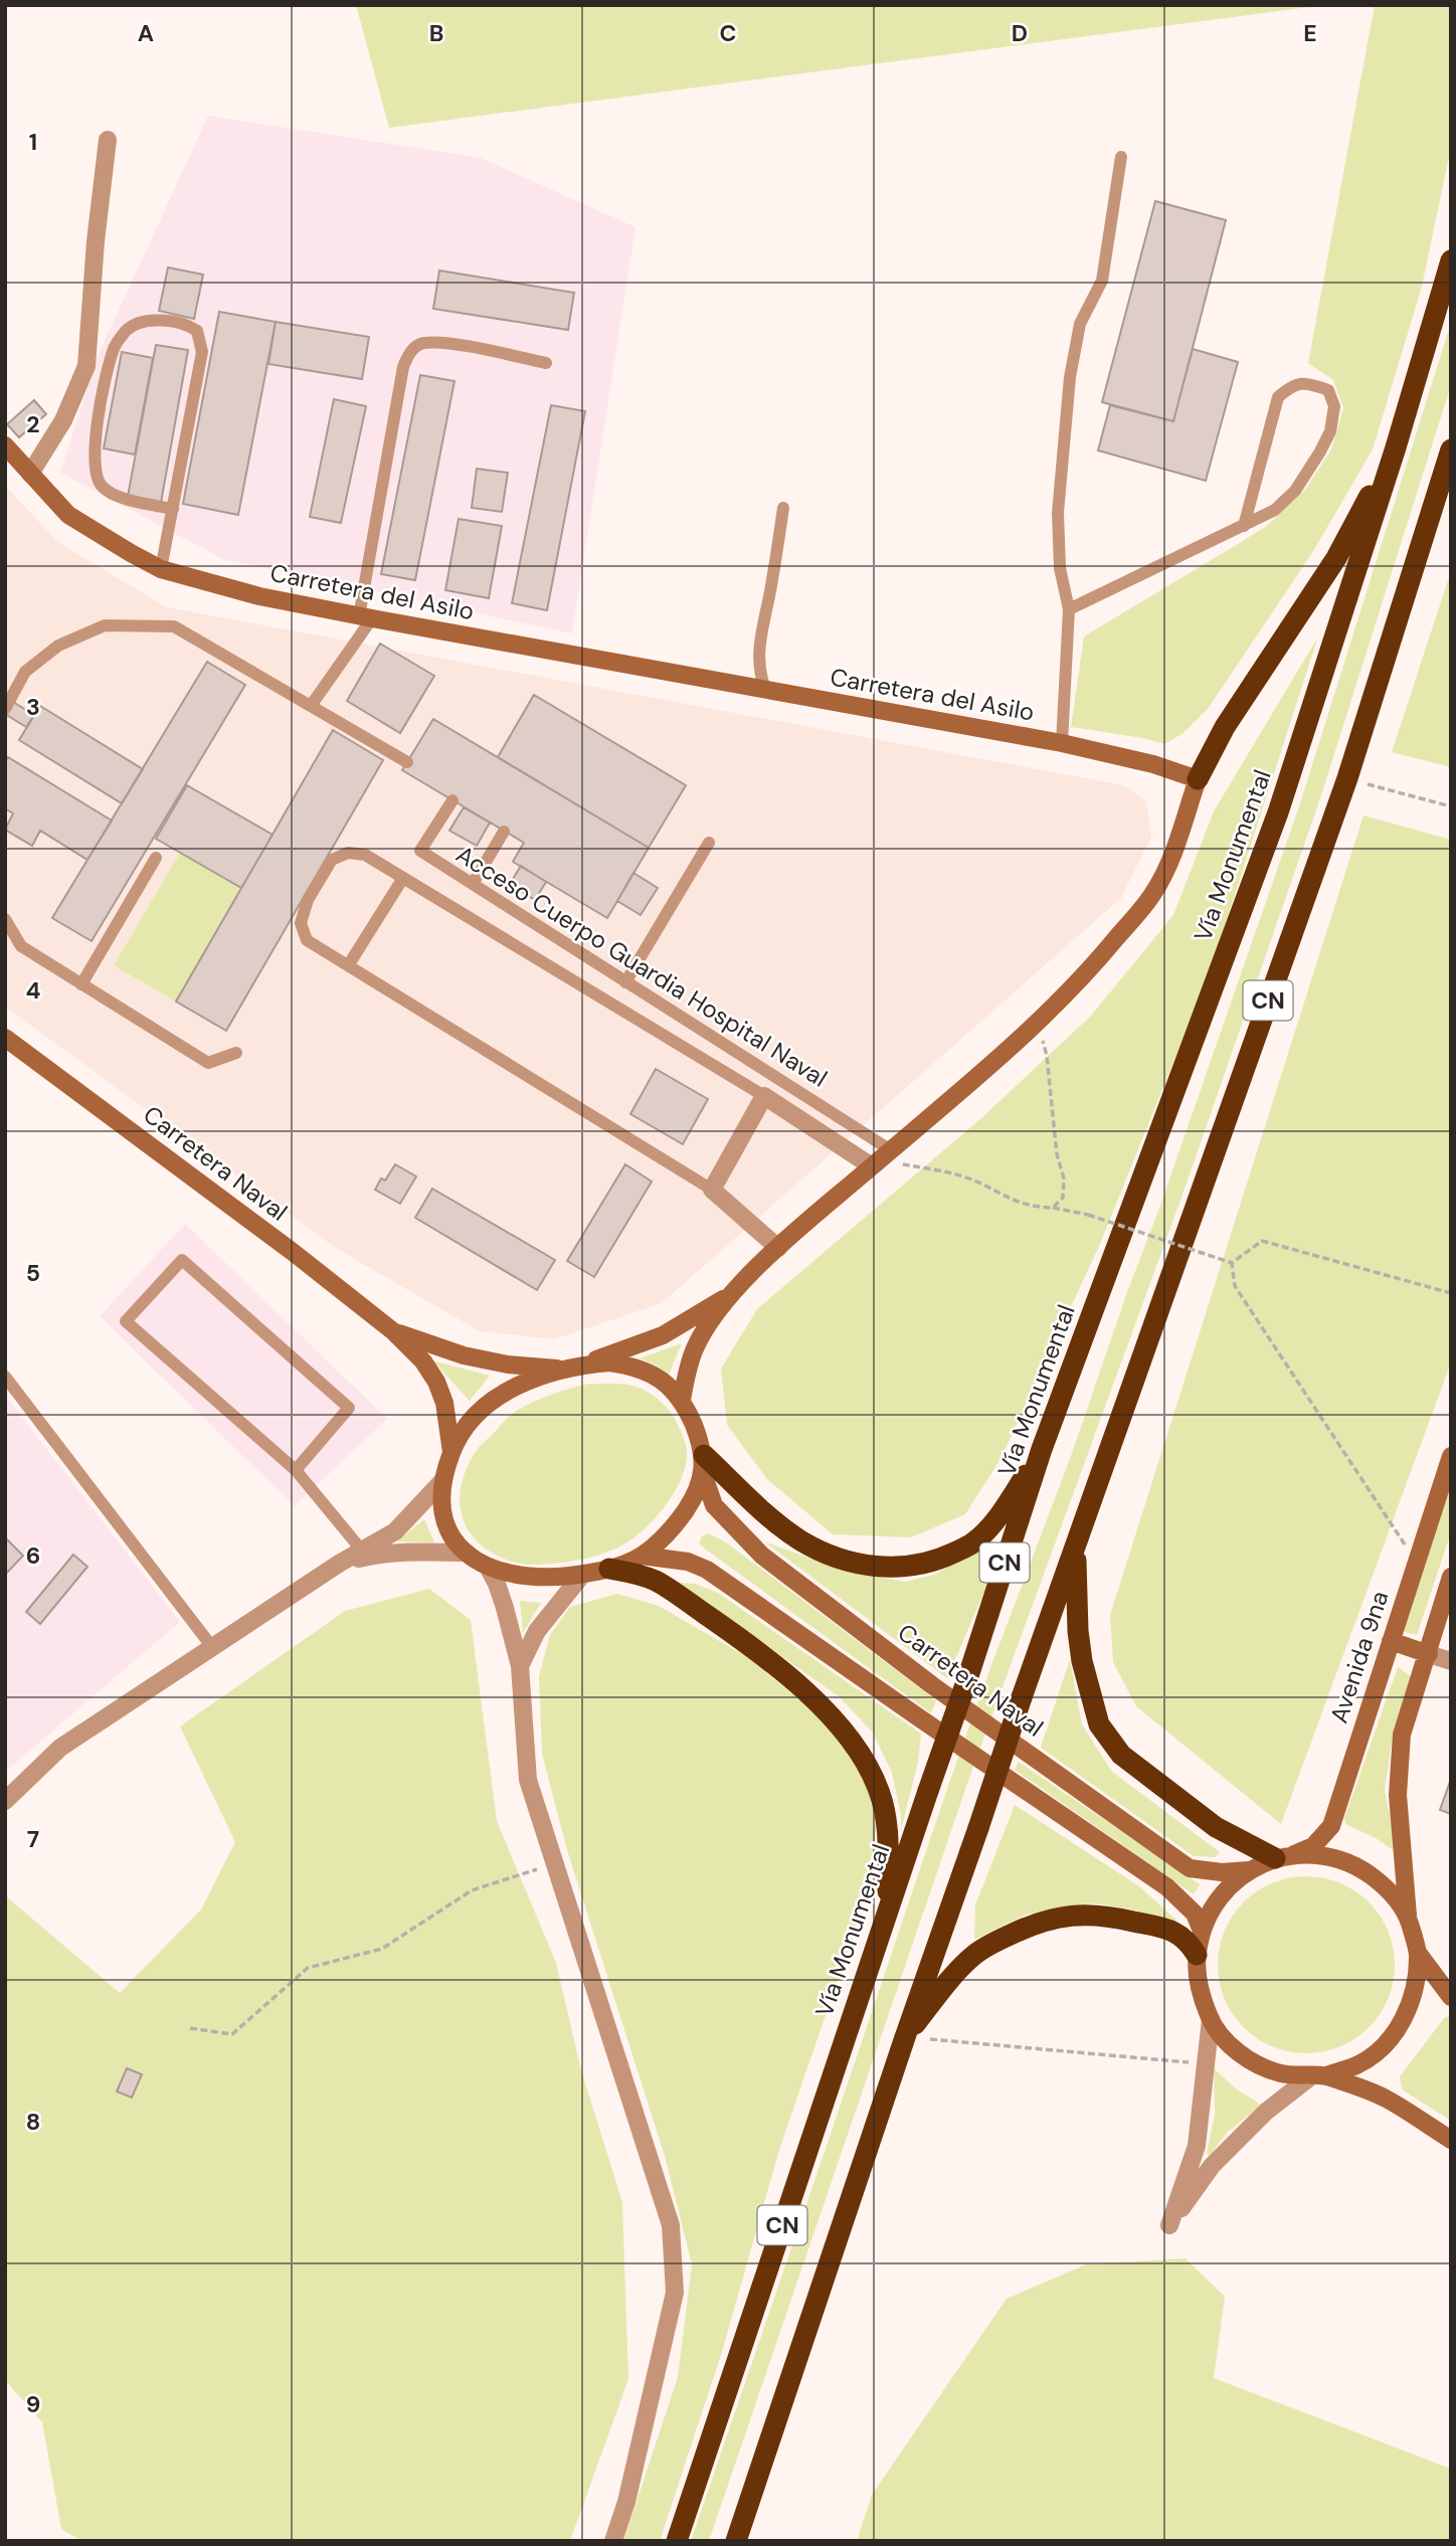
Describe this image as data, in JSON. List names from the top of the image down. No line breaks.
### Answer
{"streets":{"highway":["Vía Monumental","CN"],"main road":["Carretera del Asilo","Carretera Naval","Avenida 9na"],"lane":["Acceso Cuerpo Guardia Hospital Naval"]},"crossings":[["Carretera Naval","Avenida 9na"]],"grid":{"columns":["A","B","C","D","E"],"rows":["1","2","3","4","5","6","7","8","9"]}}
